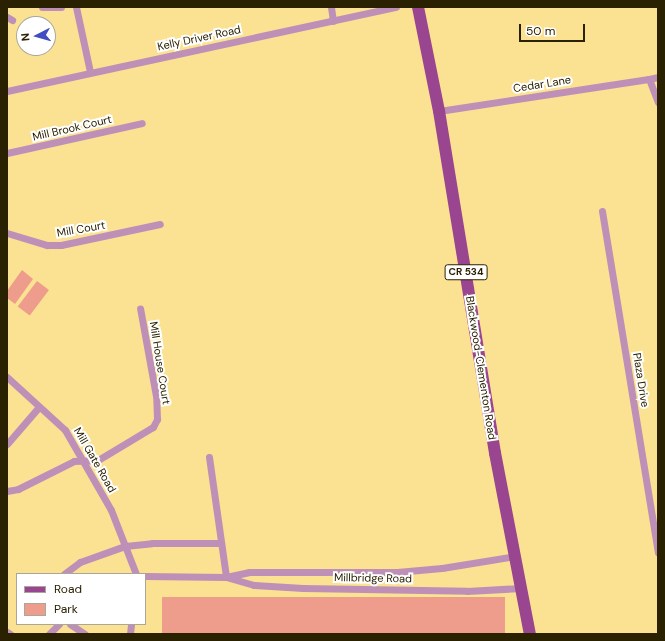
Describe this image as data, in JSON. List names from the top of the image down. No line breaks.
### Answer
{"streets":{"main road":["CR 534","Blackwood-Clementon Road"],"street":["Kelly Driver Road","Cedar Lane","Mill Brook Court","Mill Court","Mill House Court","Plaza Drive","Mill Gate Road","Millbridge Road"]},"crossings":[["Cedar Lane","Blackwood-Clementon Road"],["Mill House Court","Mill Gate Road"],["Blackwood-Clementon Road","Millbridge Road"]],"legend":["Road","Park"],"scale_bar":"50 m","north":"left"}
